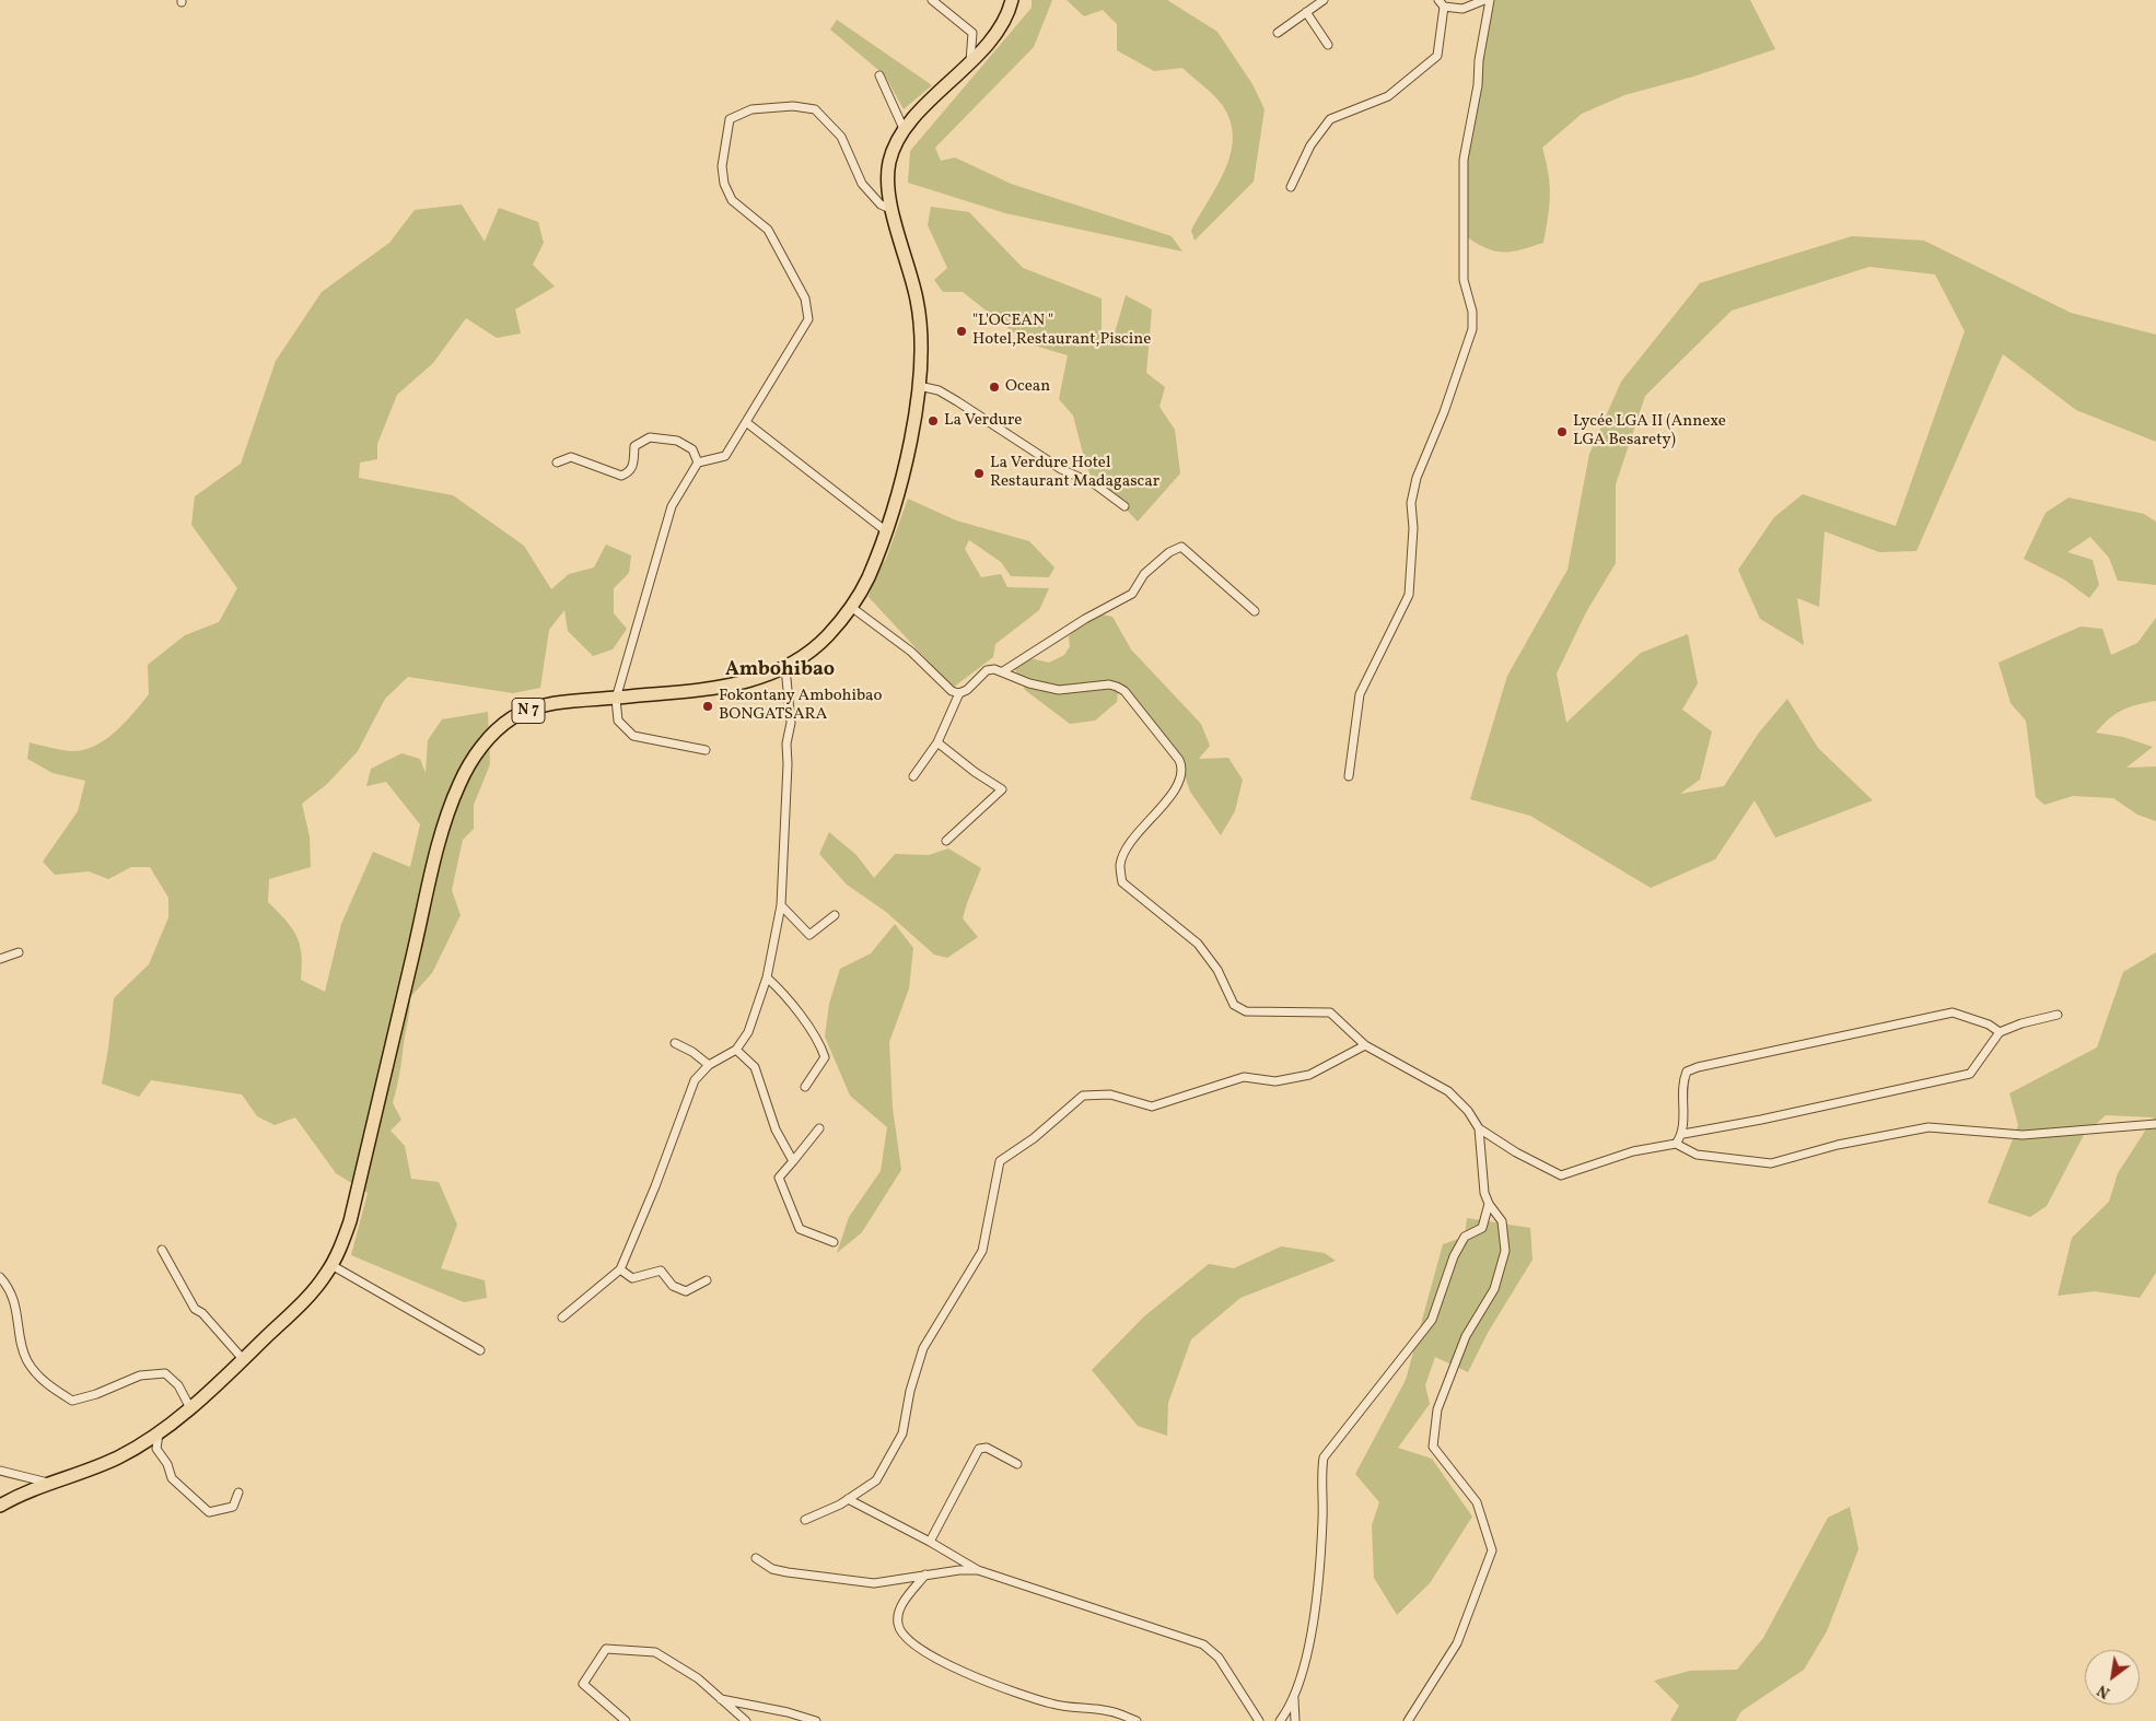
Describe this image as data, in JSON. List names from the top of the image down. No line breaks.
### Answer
{"streets":{"main road":["N 7"]},"districts":["Ambohibao"],"places":["\"L'OCEAN \" Hotel,Restaurant,Piscine","Ocean","La Verdure","Lycée LGA II (Annexe LGA Besarety)","La Verdure Hotel Restaurant Madagascar","Fokontany Ambohibao BONGATSARA"],"north":"bottom left"}
